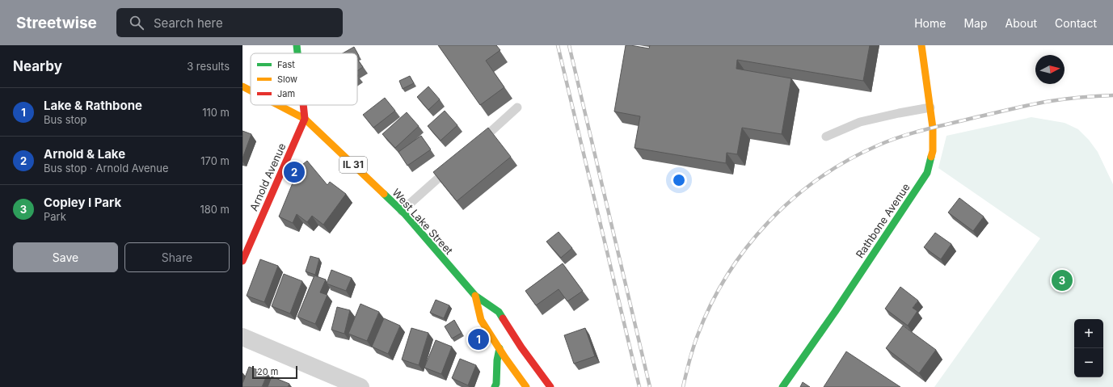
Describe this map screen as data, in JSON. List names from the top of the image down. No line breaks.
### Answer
{"streets":{"main road":["IL 31","Arnold Avenue","Rathbone Avenue","West Lake Street"]},"crossings":[["Arnold Avenue","West Lake Street"]],"legend":["Fast","Slow","Jam"],"scale_bar":"20 m","north":"right","page":{"header":"Streetwise","search":"Search here","nav":["Home","Map","About","Contact"],"heading":["Nearby","3 results"],"list":[{"mark":"1","name":"Lake & Rathbone","note":"Bus stop","value":"110 m"},{"mark":"2","name":"Arnold & Lake","note":"Bus stop · Arnold Avenue","value":"170 m"},{"mark":"3","name":"Copley I Park","note":"Park","value":"180 m"}],"pins":["2","3","1"],"buttons":["Save","Share"],"map_buttons":["+","−"],"scale":"20 m"}}
